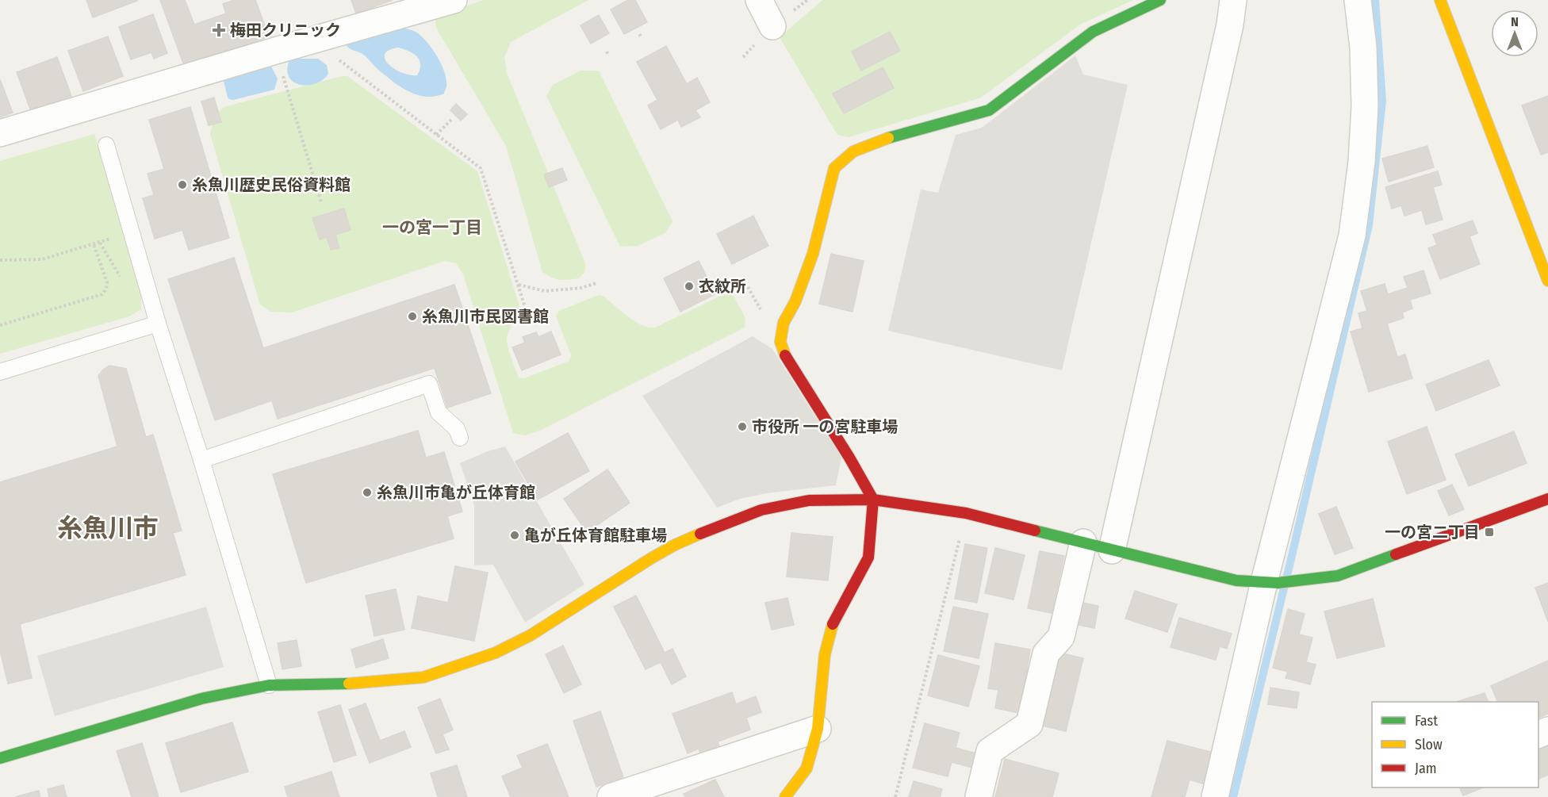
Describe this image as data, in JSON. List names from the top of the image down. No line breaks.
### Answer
{"districts":["一の宮一丁目","糸魚川市"],"places":{"health":["梅田クリニック"],"other":["糸魚川歴史民俗資料館","衣紋所","糸魚川市民図書館","市役所 一の宮駐車場","糸魚川市亀が丘体育館","亀が丘体育館駐車場"],"transit":["一の宮二丁目"]},"legend":["Fast","Slow","Jam"],"north":"top"}
